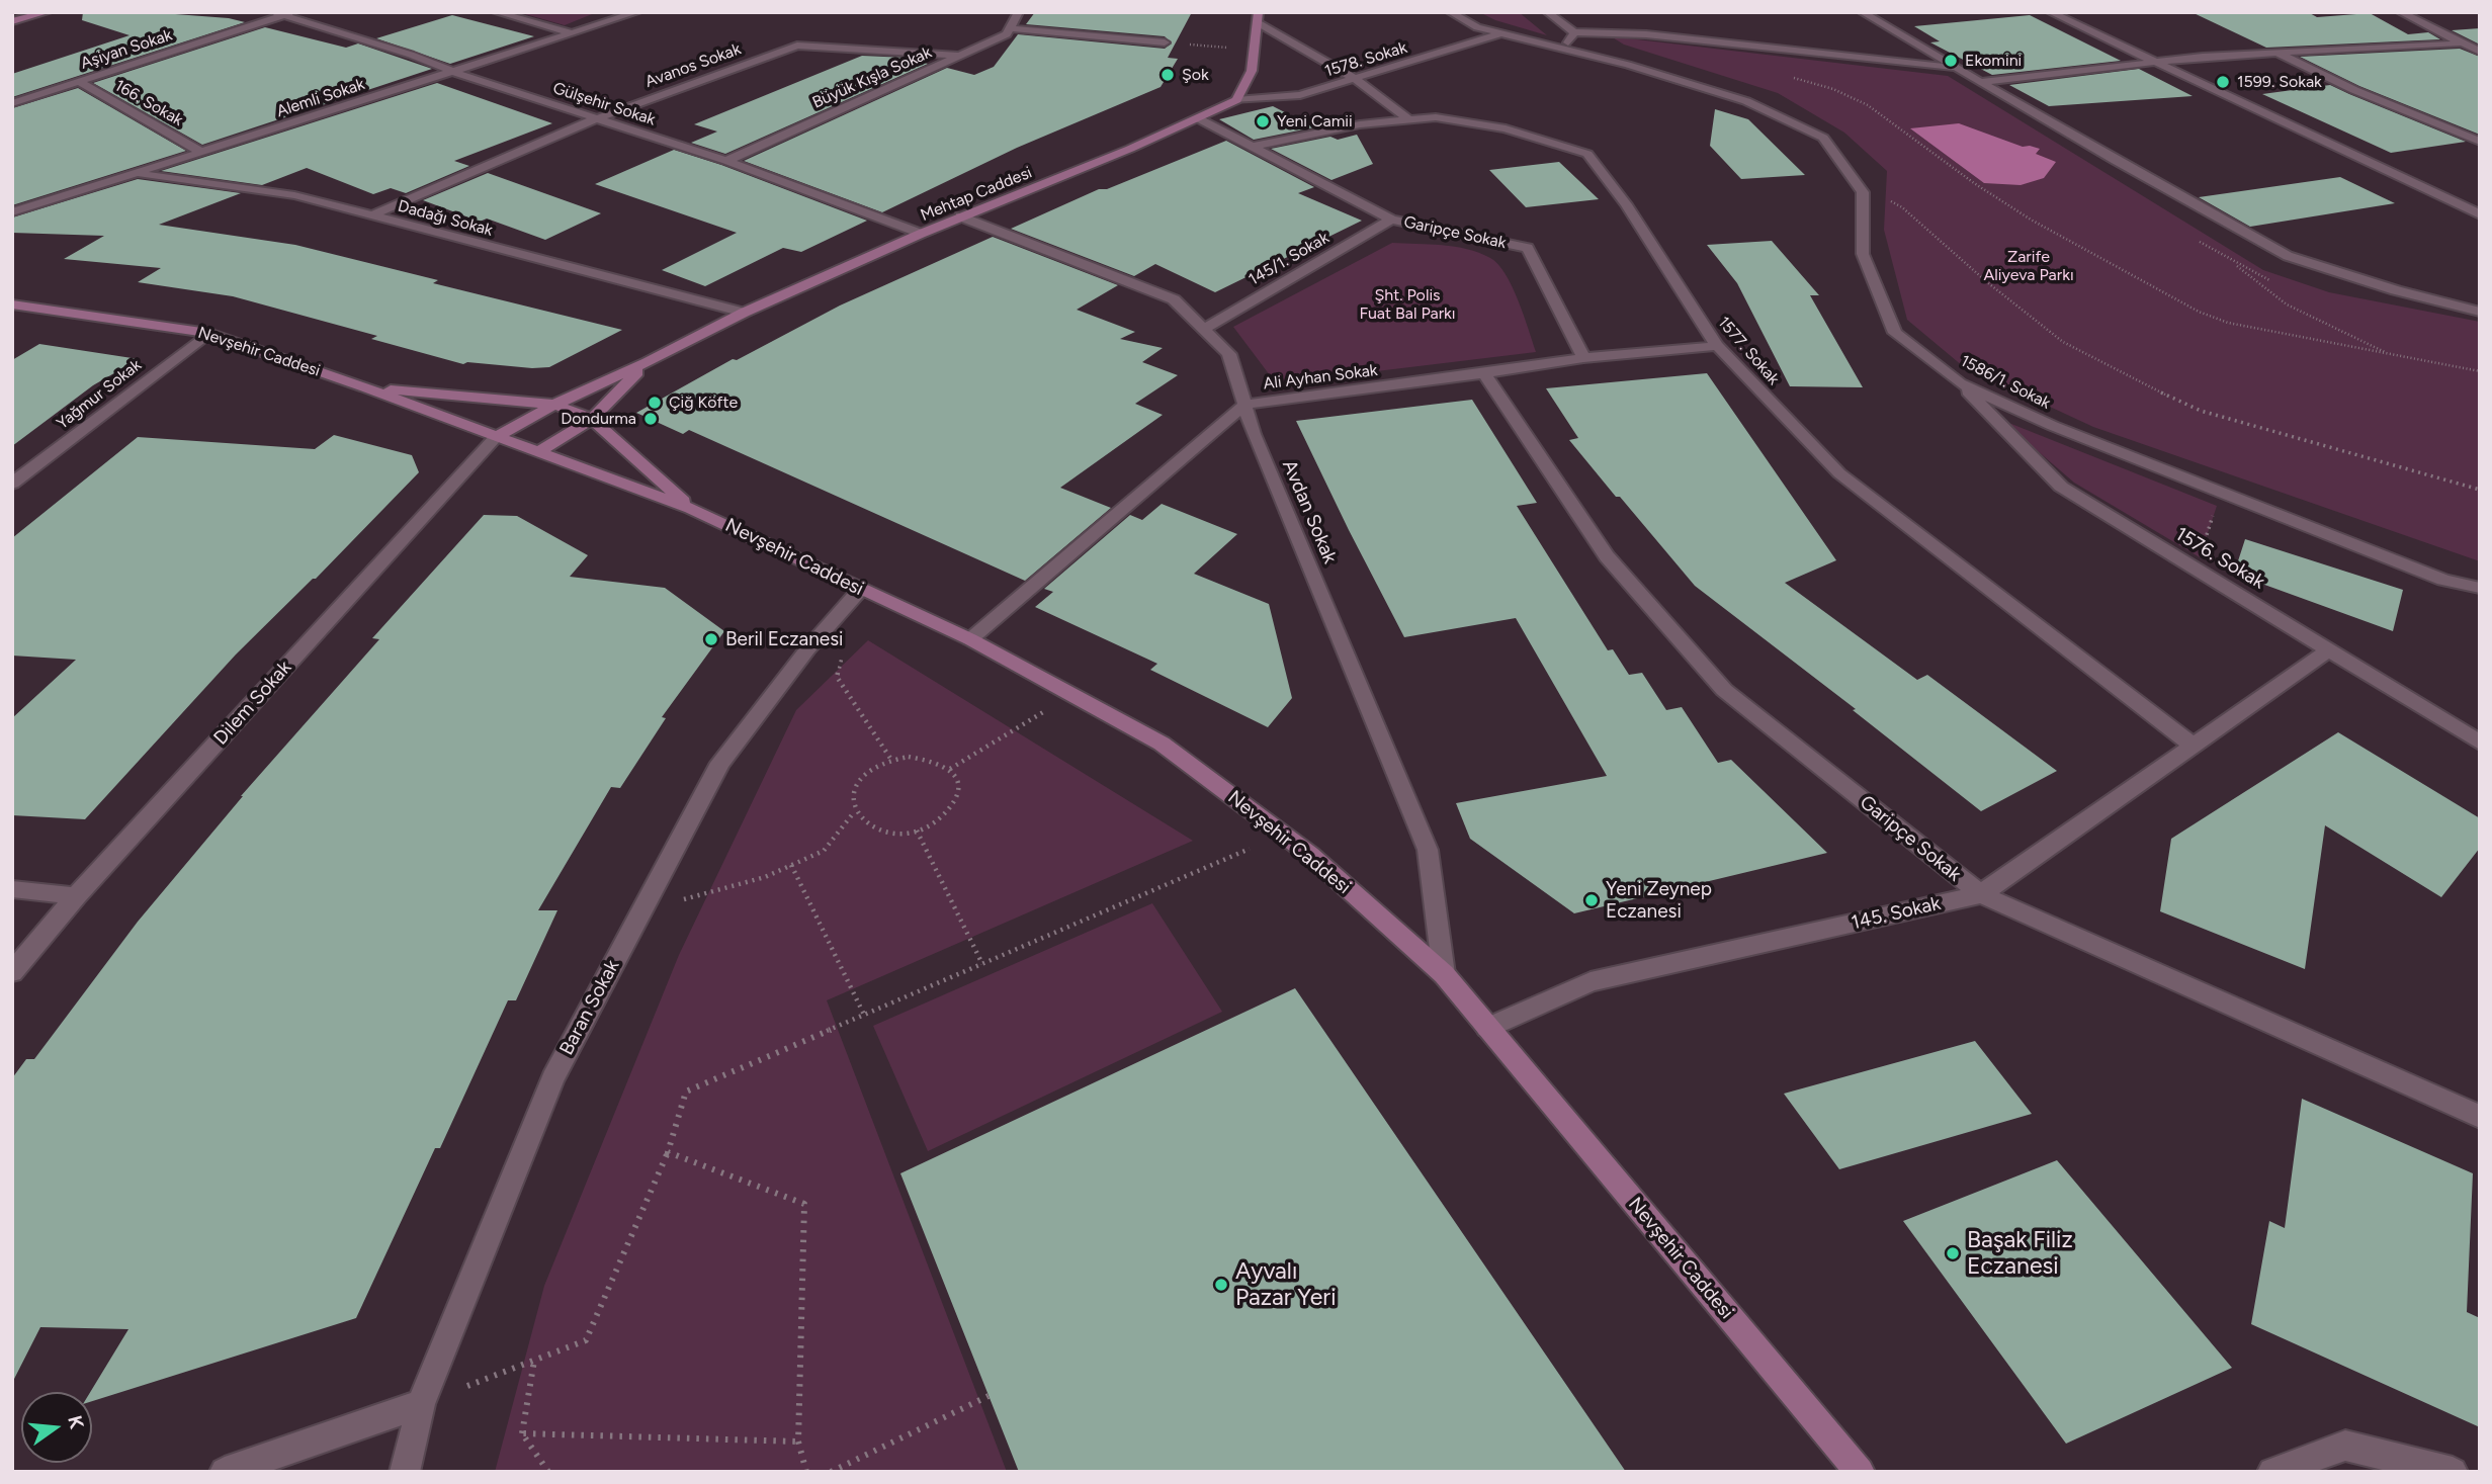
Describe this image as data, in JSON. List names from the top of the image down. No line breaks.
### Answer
{"streets":{"main road":["Mehtap Caddesi","Nevşehir Caddesi"],"street":["Aşiyan Sokak","1578. Sokak","Avanos Sokak","Büyük Kışla Sokak","Alemli Sokak","166. Sokak","Gülşehir Sokak","Dadağı Sokak","Garipçe Sokak","145/1. Sokak","1577. Sokak","Ali Ayhan Sokak","1586/1. Sokak","Yağmur Sokak","Avdan Sokak","1576. Sokak","Dilem Sokak","145. Sokak","Baran Sokak"]},"crossings":[["Aşiyan Sokak","166. Sokak"],["Aşiyan Sokak","Gülşehir Sokak"],["1578. Sokak","Mehtap Caddesi"],["1578. Sokak","1586/1. Sokak"],["Avanos Sokak","Büyük Kışla Sokak"],["Avanos Sokak","Gülşehir Sokak"],["Avanos Sokak","Dadağı Sokak"],["Büyük Kışla Sokak","Gülşehir Sokak"],["Alemli Sokak","166. Sokak"],["Alemli Sokak","Gülşehir Sokak"],["Alemli Sokak","Dadağı Sokak"],["Gülşehir Sokak","Mehtap Caddesi"],["Mehtap Caddesi","Dadağı Sokak"],["Mehtap Caddesi","Garipçe Sokak"],["Mehtap Caddesi","Avdan Sokak"],["Garipçe Sokak","145/1. Sokak"],["Garipçe Sokak","1577. Sokak"],["Garipçe Sokak","Ali Ayhan Sokak"],["Garipçe Sokak","145. Sokak"],["145/1. Sokak","Avdan Sokak"],["1577. Sokak","Ali Ayhan Sokak"],["1577. Sokak","145. Sokak"],["Nevşehir Caddesi","Ali Ayhan Sokak"],["Nevşehir Caddesi","Yağmur Sokak"],["Nevşehir Caddesi","Avdan Sokak"],["Nevşehir Caddesi","Dilem Sokak"],["Nevşehir Caddesi","145. Sokak"],["Nevşehir Caddesi","Baran Sokak"],["Ali Ayhan Sokak","Avdan Sokak"],["1586/1. Sokak","1576. Sokak"],["1576. Sokak","145. Sokak"]],"parks":["Zarife Aliyeva Parkı","Şht. Polis Fuat Bal Parkı"],"places":["Ekomini","Şok","1599. Sokak","Yeni Camii","Çiğ Köfte","Dondurma","Beril Eczanesi","Yeni Zeynep Eczanesi","Başak Filiz Eczanesi","Ayvalı Pazar Yeri"],"north":"right"}
